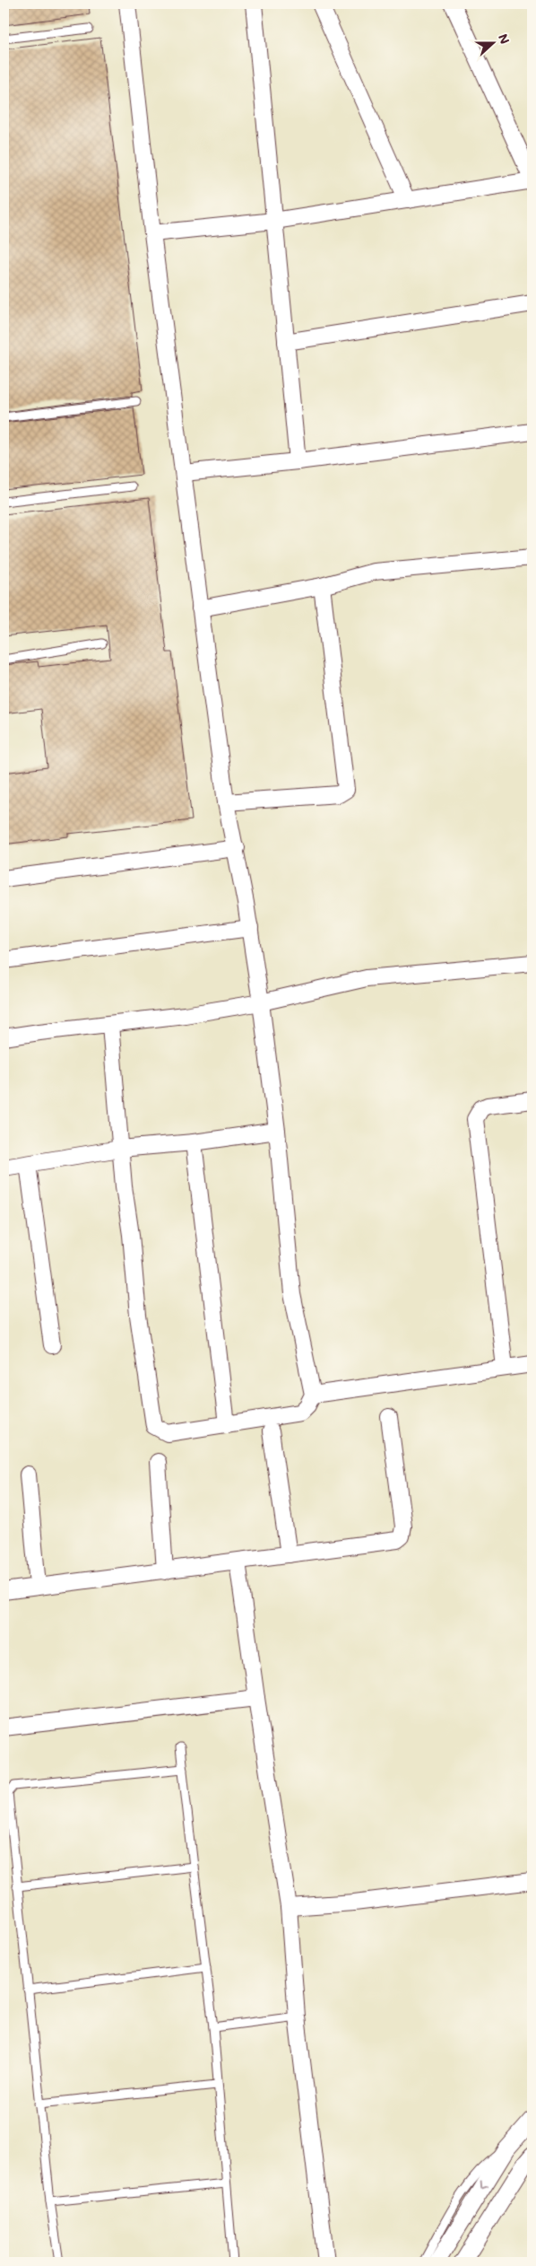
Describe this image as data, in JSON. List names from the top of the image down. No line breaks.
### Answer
{"north":"right"}
